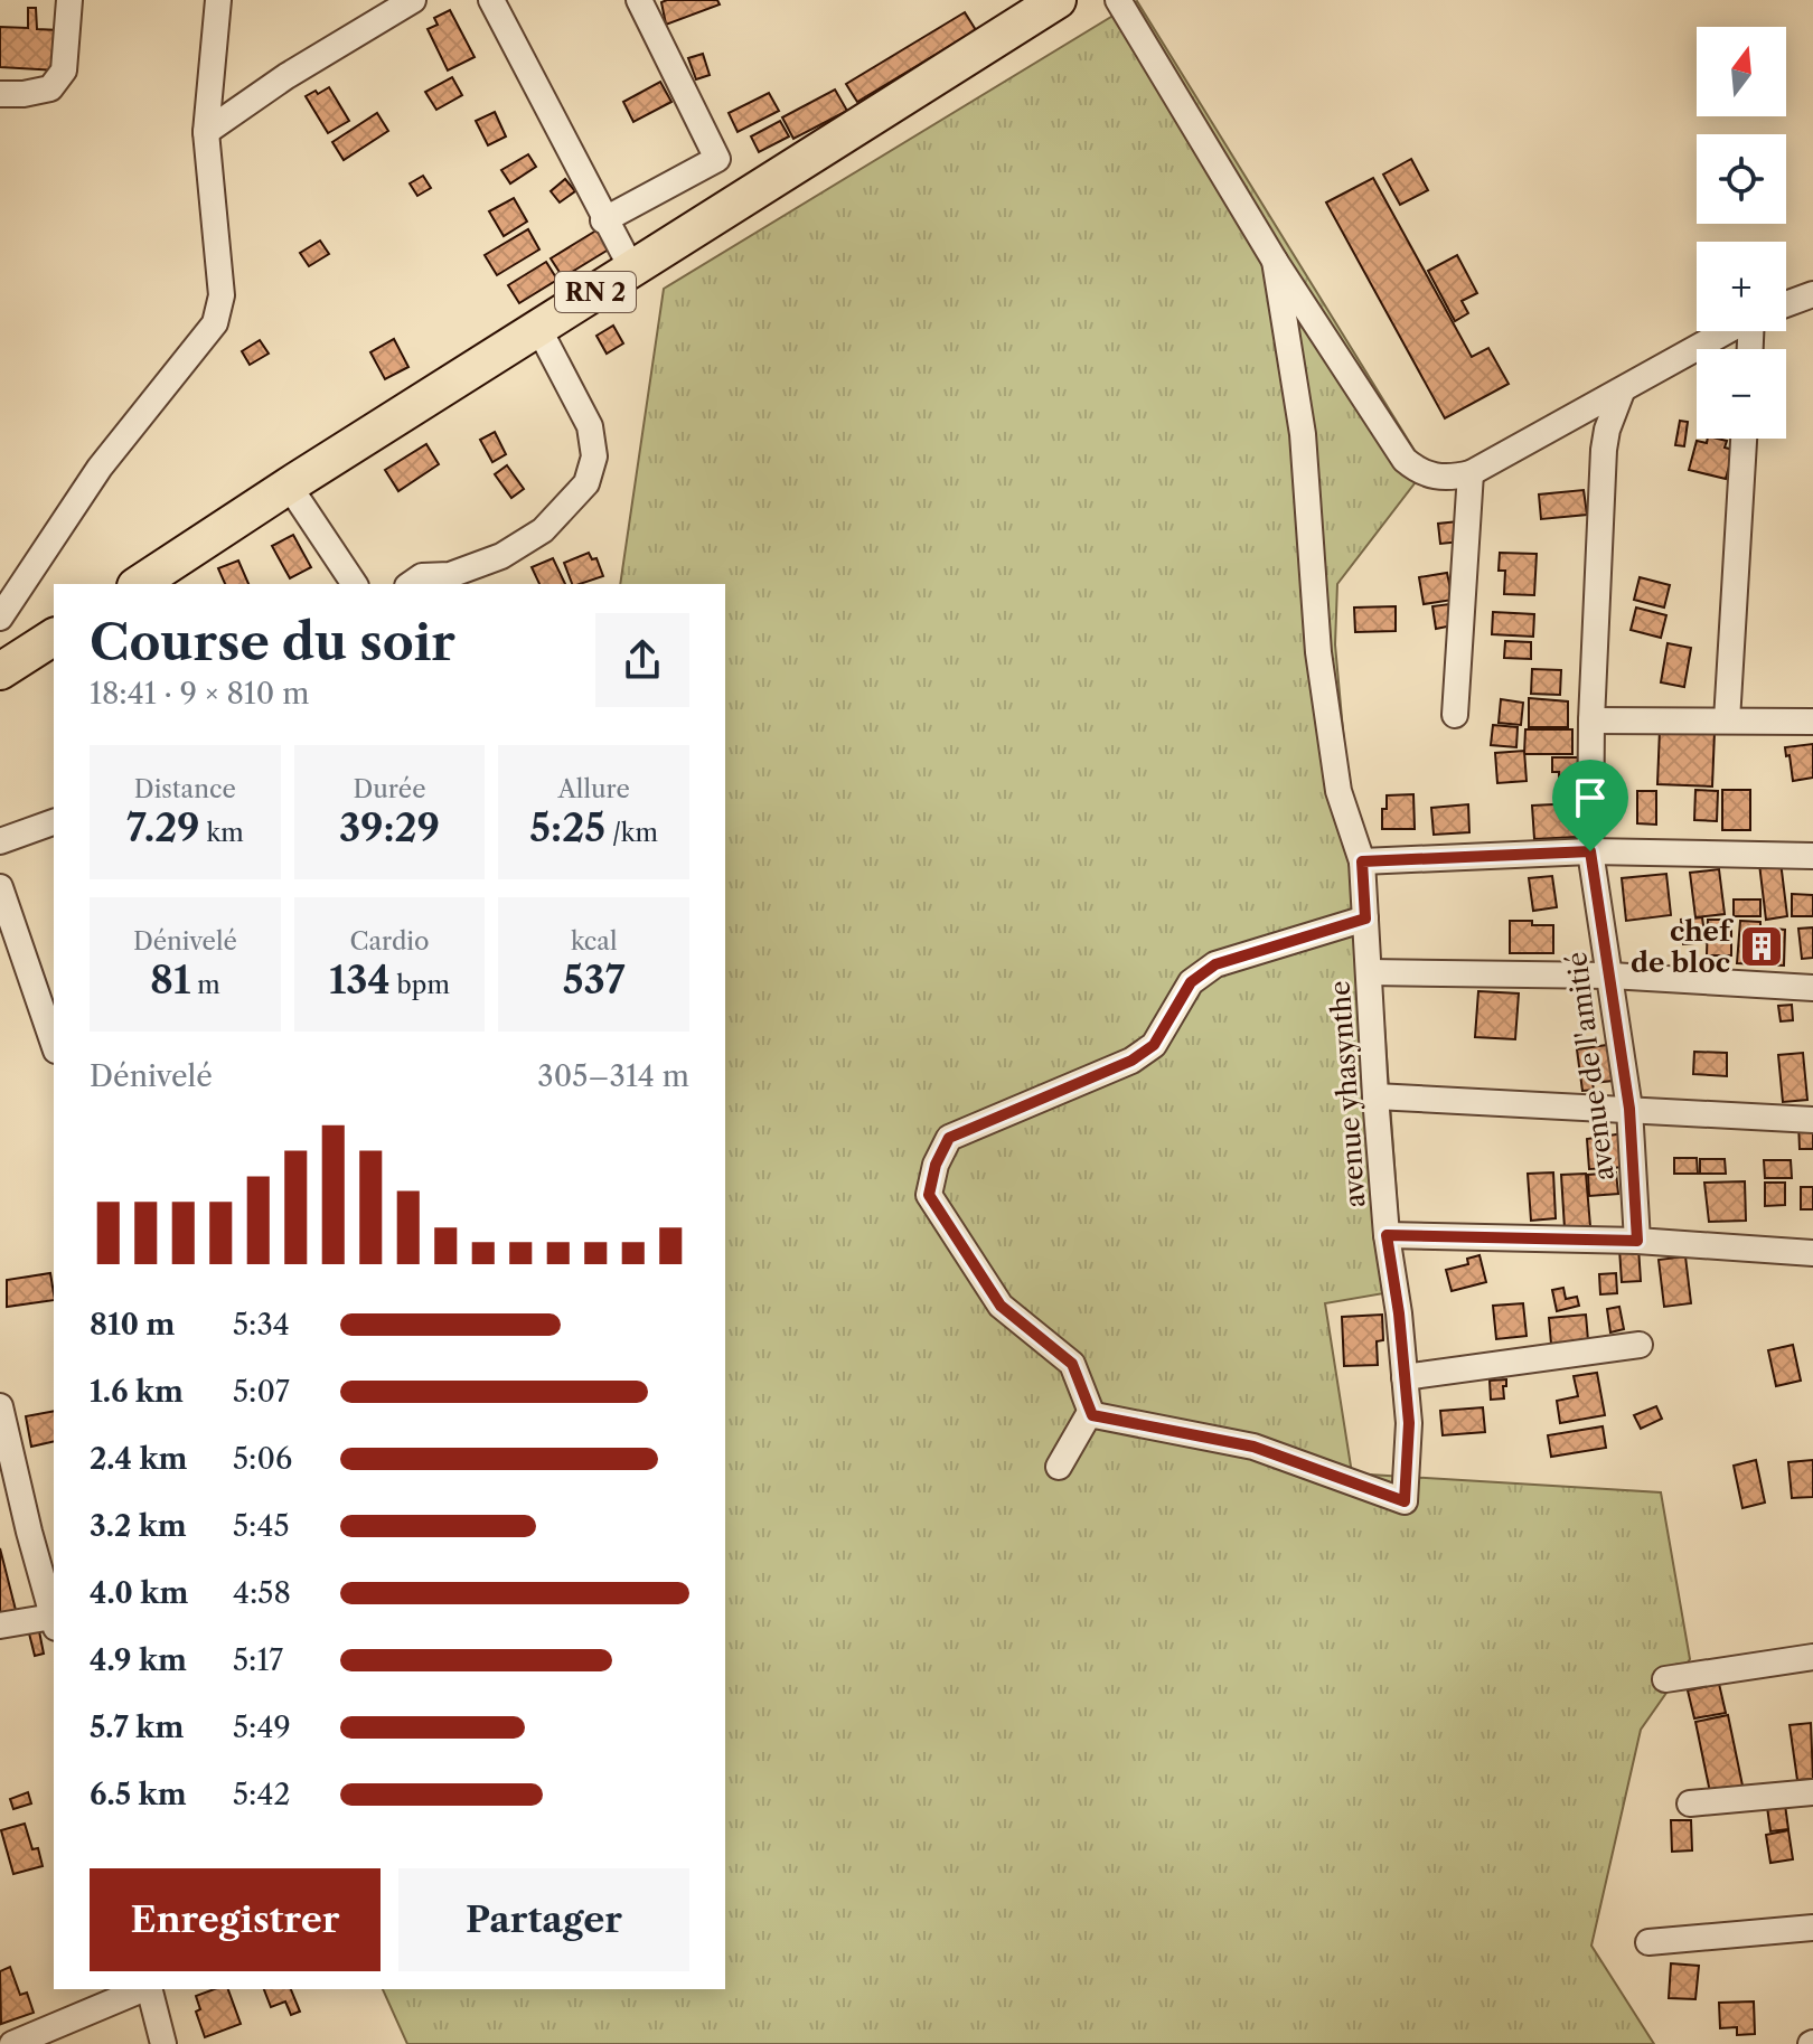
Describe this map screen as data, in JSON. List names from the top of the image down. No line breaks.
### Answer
{"streets":{"highway":["RN 2"],"street":["avenue de l'amitié","avenue yhasynthe"]},"places":{"building":["chef de bloc"]},"north":"top","page":{"map_buttons":["+","−"],"heading":["Course du soir","18:41 · 9 × 810 m"],"stats":[["Distance","7.29 km"],["Durée","39:29"],["Allure","5:25 /km"],["Dénivelé","81 m"],["Cardio","134 bpm"],["kcal","537"]],"chart":["Dénivelé","305–314 m"],"list":[{"name":"810 m","note":"5:34"},{"name":"1.6 km","note":"5:07"},{"name":"2.4 km","note":"5:06"},{"name":"3.2 km","note":"5:45"},{"name":"4.0 km","note":"4:58"},{"name":"4.9 km","note":"5:17"},{"name":"5.7 km","note":"5:49"},{"name":"6.5 km","note":"5:42"}],"buttons":["Enregistrer","Partager"]}}
